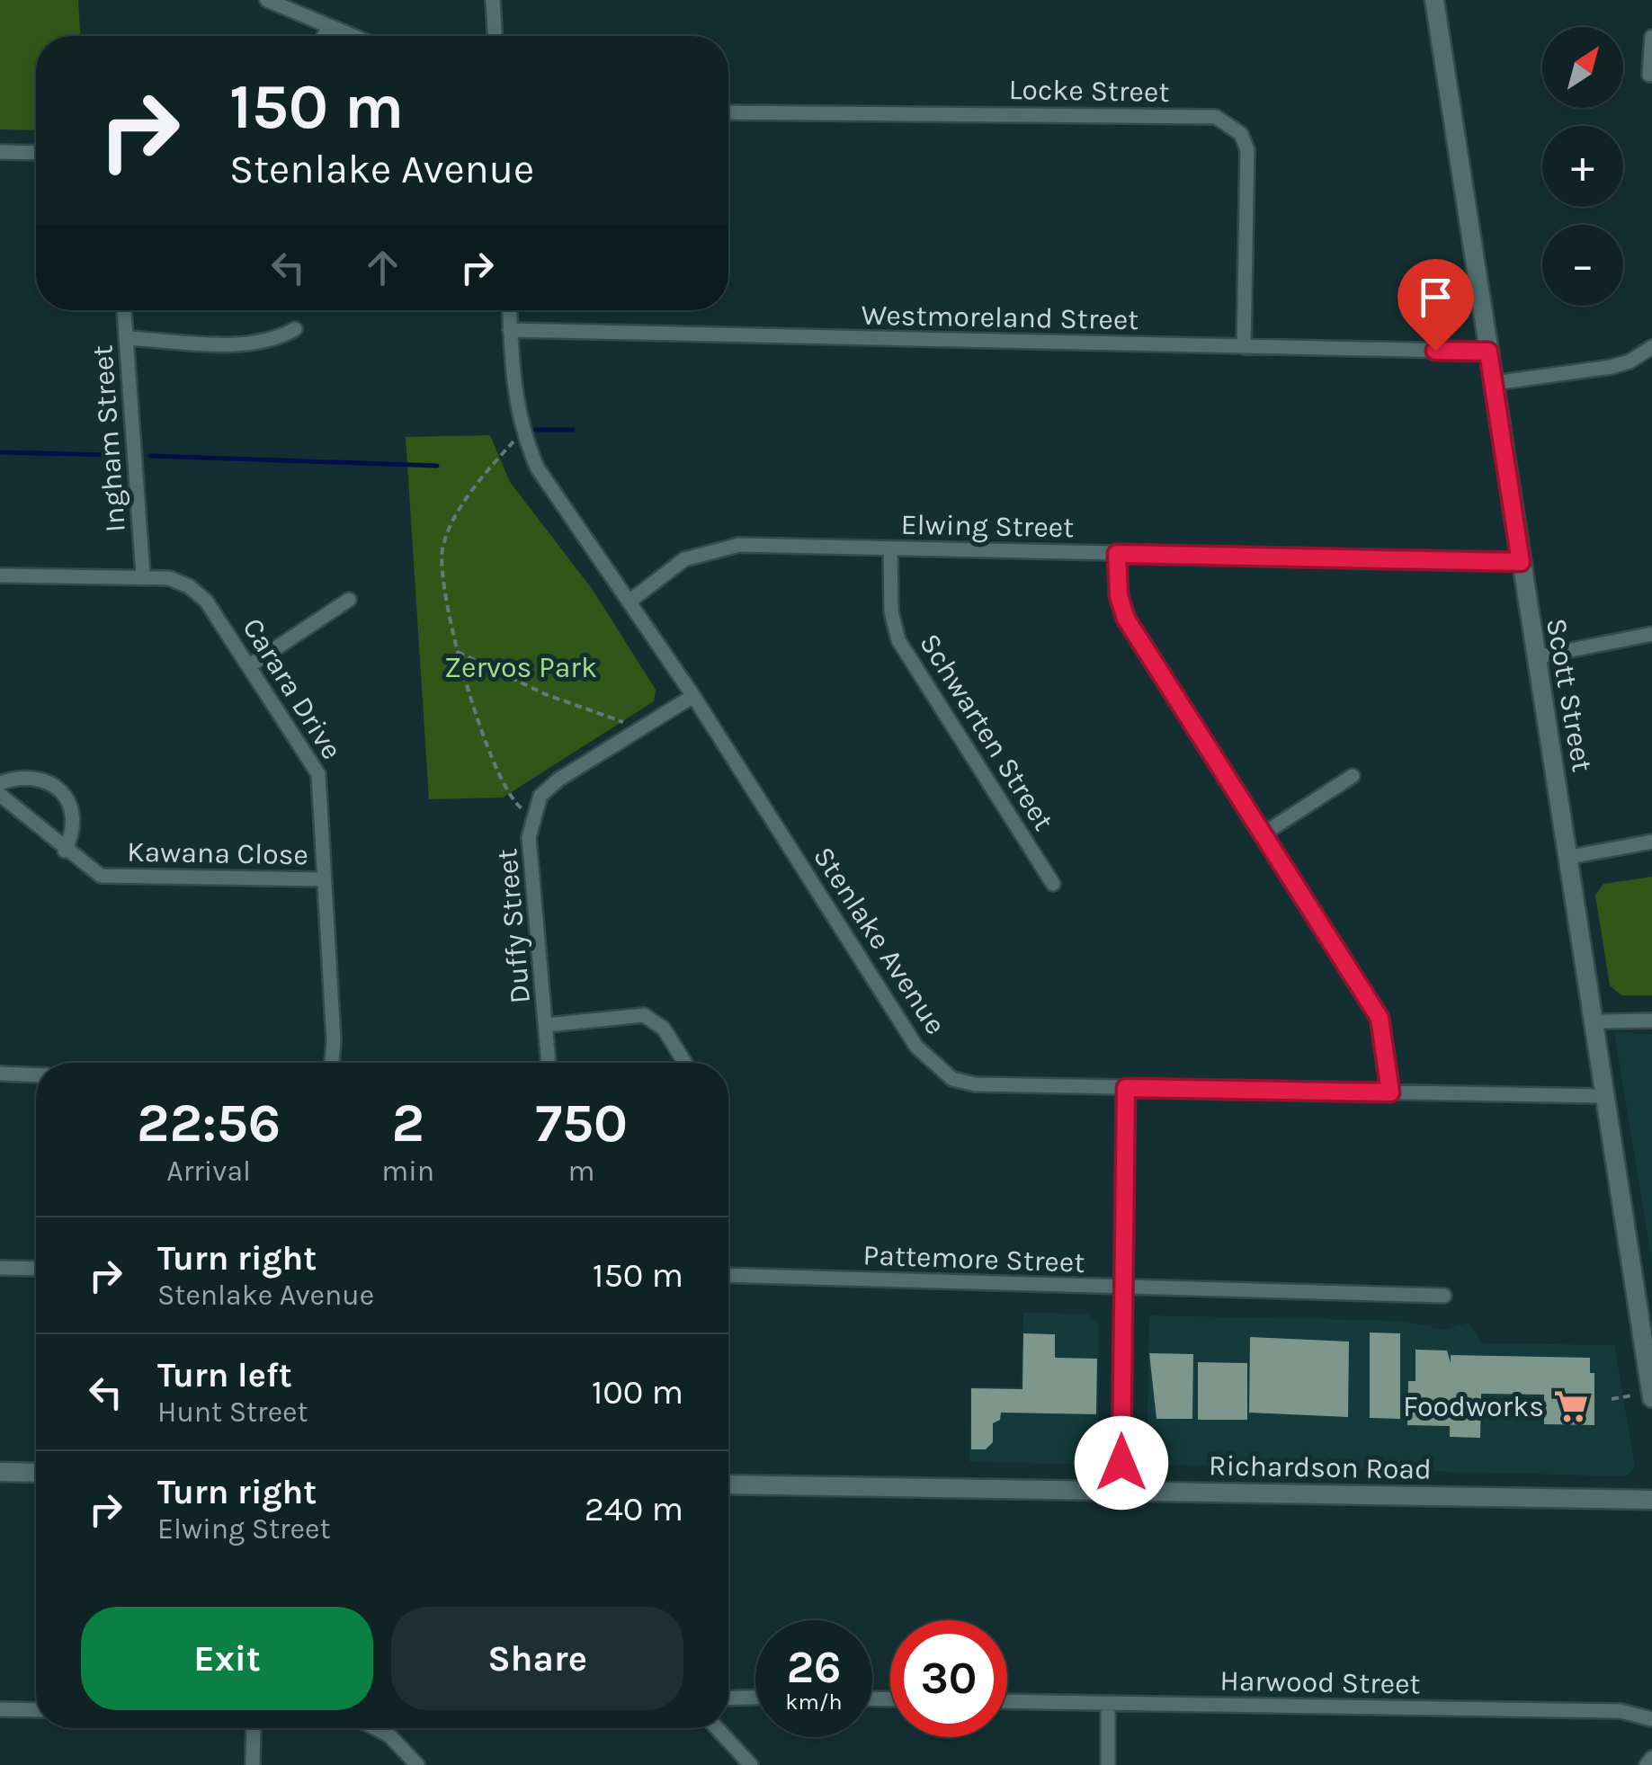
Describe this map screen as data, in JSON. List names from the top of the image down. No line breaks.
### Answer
{"streets":{"street":["Locke Street","Westmoreland Street","Ingham Street","Elwing Street","Carara Drive","Scott Street","Schwarten Street","Kawana Close","Duffy Street","Stenlake Avenue","Pattemore Street","Richardson Road","Harwood Street"]},"crossings":[["Locke Street","Westmoreland Street"],["Westmoreland Street","Scott Street"],["Westmoreland Street","Stenlake Avenue"],["Ingham Street","Carara Drive"],["Elwing Street","Scott Street"],["Elwing Street","Schwarten Street"],["Elwing Street","Stenlake Avenue"],["Carara Drive","Kawana Close"],["Scott Street","Stenlake Avenue"],["Duffy Street","Stenlake Avenue"]],"parks":["Zervos Park"],"places":{"supermarket":["Foodworks"]},"north":"top right","page":{"map_buttons":["+","−"],"turn":["150 m","Stenlake Avenue"],"eta":["22:56","Arrival","2","min","750","m"],"list":[{"name":"Turn right","note":"Stenlake Avenue","value":"150 m"},{"name":"Turn left","note":"Hunt Street","value":"100 m"},{"name":"Turn right","note":"Elwing Street","value":"240 m"}],"buttons":["Exit","Share"],"speed":"26 km/h","limit":"30"}}
